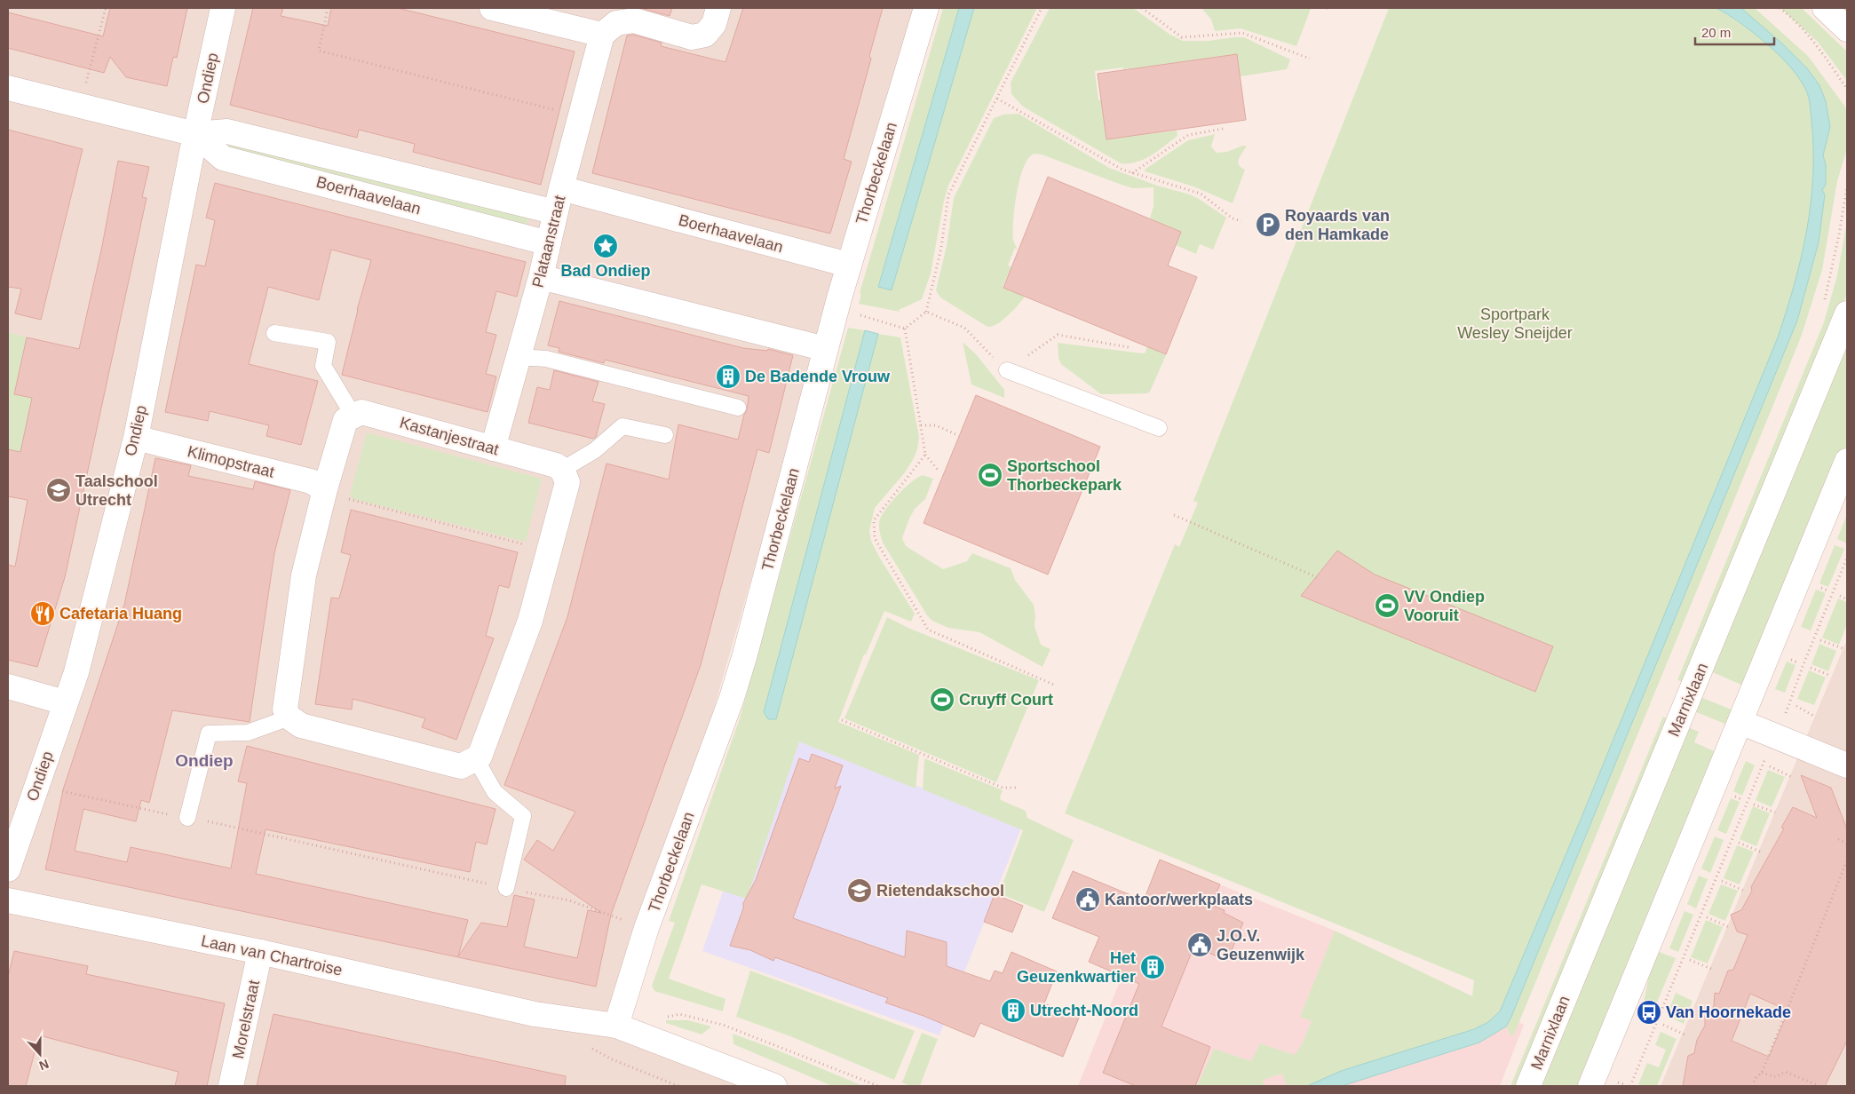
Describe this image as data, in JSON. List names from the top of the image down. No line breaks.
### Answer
{"streets":{"street":["Ondiep","Thorbeckelaan","Boerhaavelaan","Plataanstraat","Kastanjestraat","Klimopstraat","Marnixlaan","Laan van Chartroise","Morelstraat"]},"crossings":[["Ondiep","Boerhaavelaan"],["Ondiep","Klimopstraat"],["Thorbeckelaan","Boerhaavelaan"],["Thorbeckelaan","Laan van Chartroise"],["Boerhaavelaan","Plataanstraat"],["Plataanstraat","Kastanjestraat"],["Laan van Chartroise","Morelstraat"]],"districts":["Ondiep"],"parks":["Sportpark Wesley Sneijder"],"places":{"parking":["Royaards van den Hamkade"],"place":["Bad Ondiep"],"building":["De Badende Vrouw","Het Geuzenkwartier","Utrecht-Noord"],"sports":["Sportschool Thorbeckepark","VV Ondiep Vooruit","Cruyff Court"],"school or university":["Taalschool Utrecht","Rietendakschool"],"restaurant":["Cafetaria Huang"],"public building":["Kantoor/werkplaats","J.O.V. Geuzenwijk"],"bus stop":["Van Hoornekade"]},"scale_bar":"20 m","north":"bottom"}
